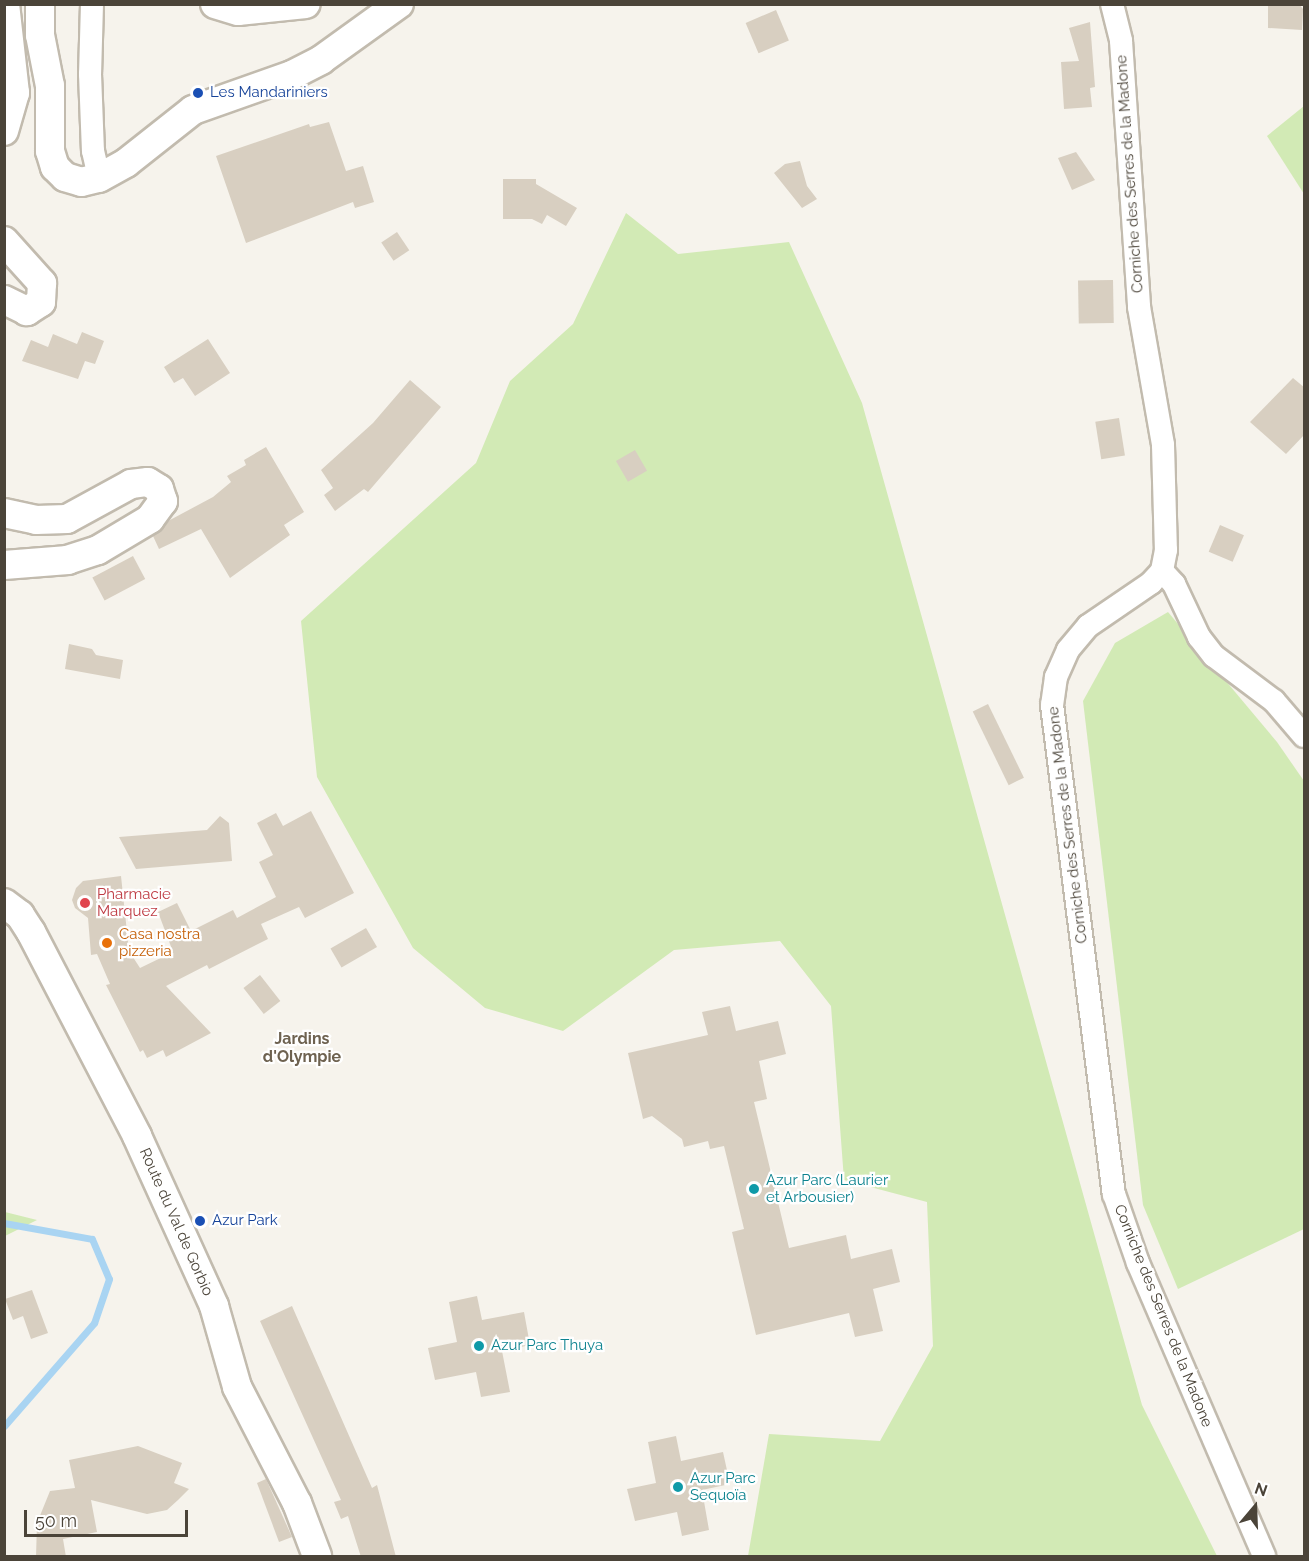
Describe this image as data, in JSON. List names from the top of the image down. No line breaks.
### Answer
{"streets":{"street":["Corniche des Serres de la Madone","Route du Val de Gorbio"]},"districts":["Jardins d'Olympie"],"places":["Les Mandariniers","Pharmacie Marquez","Casa nostra pizzeria","Azur Parc (Laurier et Arbousier)","Azur Park","Azur Parc Thuya","Azur Parc Sequoïa"],"scale_bar":"50 m","north":"top"}
